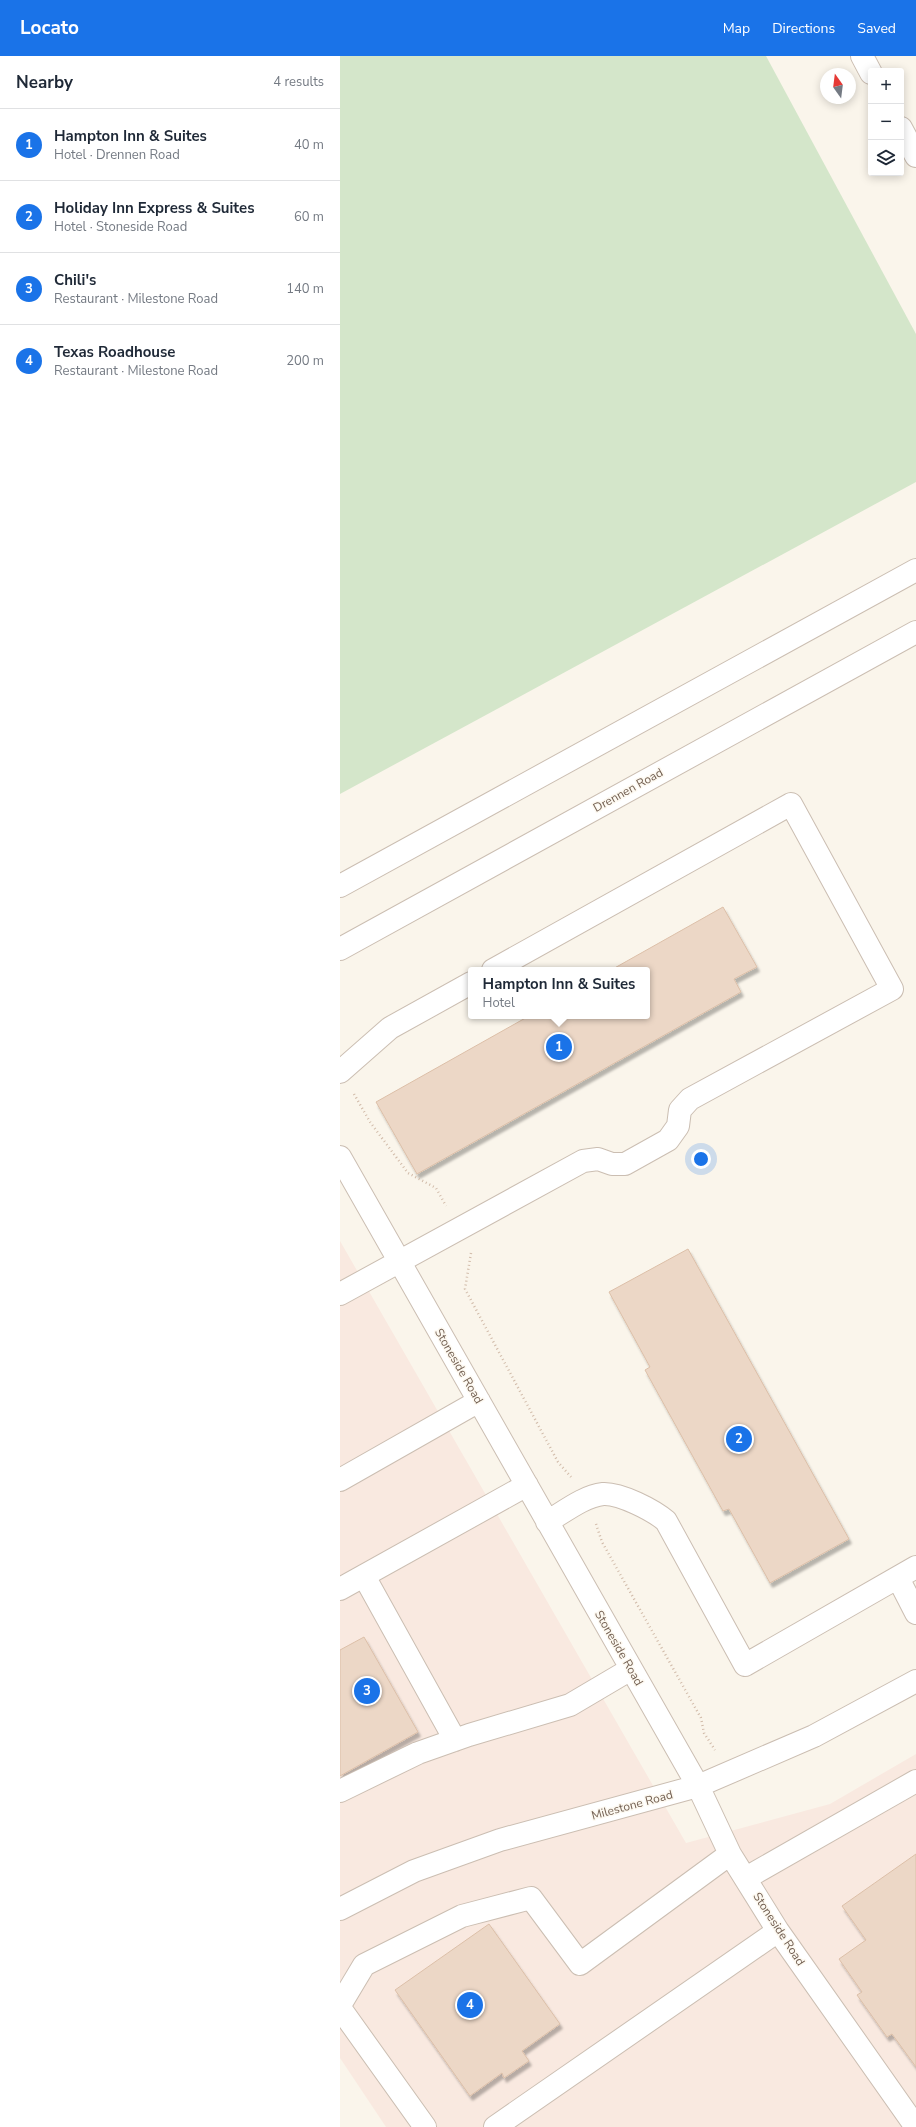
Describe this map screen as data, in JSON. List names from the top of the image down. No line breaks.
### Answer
{"streets":{"street":["Drennen Road","Stoneside Road","Milestone Road"]},"crossings":[["Stoneside Road","Milestone Road"]],"north":"top","page":{"header":"Locato","nav":["Map","Directions","Saved"],"heading":["Nearby","4 results"],"map_buttons":["+","−"],"list":[{"mark":"1","name":"Hampton Inn & Suites","note":"Hotel · Drennen Road","value":"40 m"},{"mark":"2","name":"Holiday Inn Express & Suites","note":"Hotel · Stoneside Road","value":"60 m"},{"mark":"3","name":"Chili's","note":"Restaurant · Milestone Road","value":"140 m"},{"mark":"4","name":"Texas Roadhouse","note":"Restaurant · Milestone Road","value":"200 m"}],"popup":["Hampton Inn & Suites","Hotel"],"pins":["1","2","3","4"]}}
